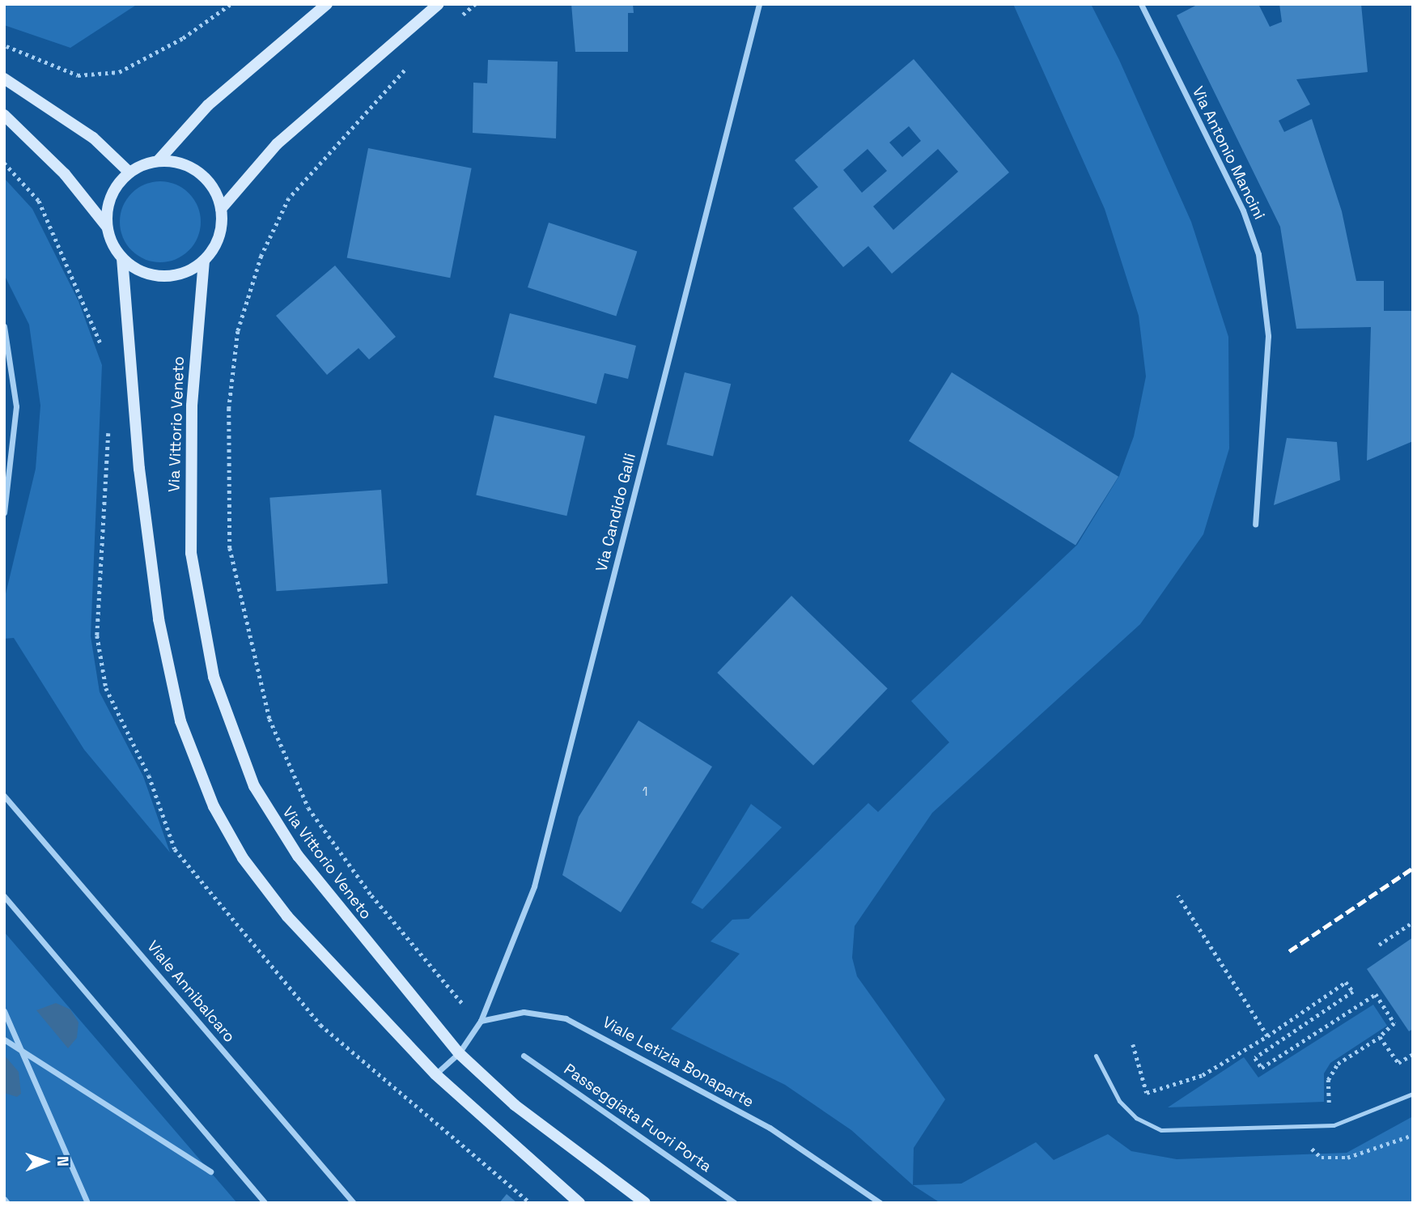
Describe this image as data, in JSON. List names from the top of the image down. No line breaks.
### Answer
{"streets":{"main road":["Via Vittorio Veneto"],"street":["Via Antonio Mancini","Via Candido Galli","Viale Annibalcaro","Viale Letizia Bonaparte","Passeggiata Fuori Porta"]},"crossings":[["Via Candido Galli","Viale Letizia Bonaparte"]],"house_numbers":["1"],"north":"right"}
